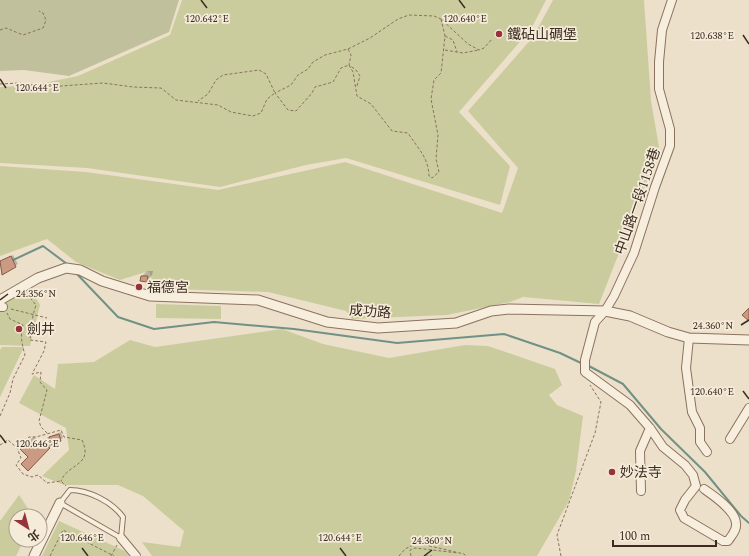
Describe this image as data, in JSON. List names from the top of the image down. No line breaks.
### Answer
{"streets":{"street":["中山路一段1158巷","成功路"]},"crossings":[["中山路一段1158巷","成功路"]],"places":["鐵砧山碉堡","福德宮","劍井","妙法寺"],"scale_bar":"100 m","north":"bottom right","coordinates":["120.642°E","120.640°E","120.638°E","120.644°E","24.356°N","24.360°N","120.646°E"]}
